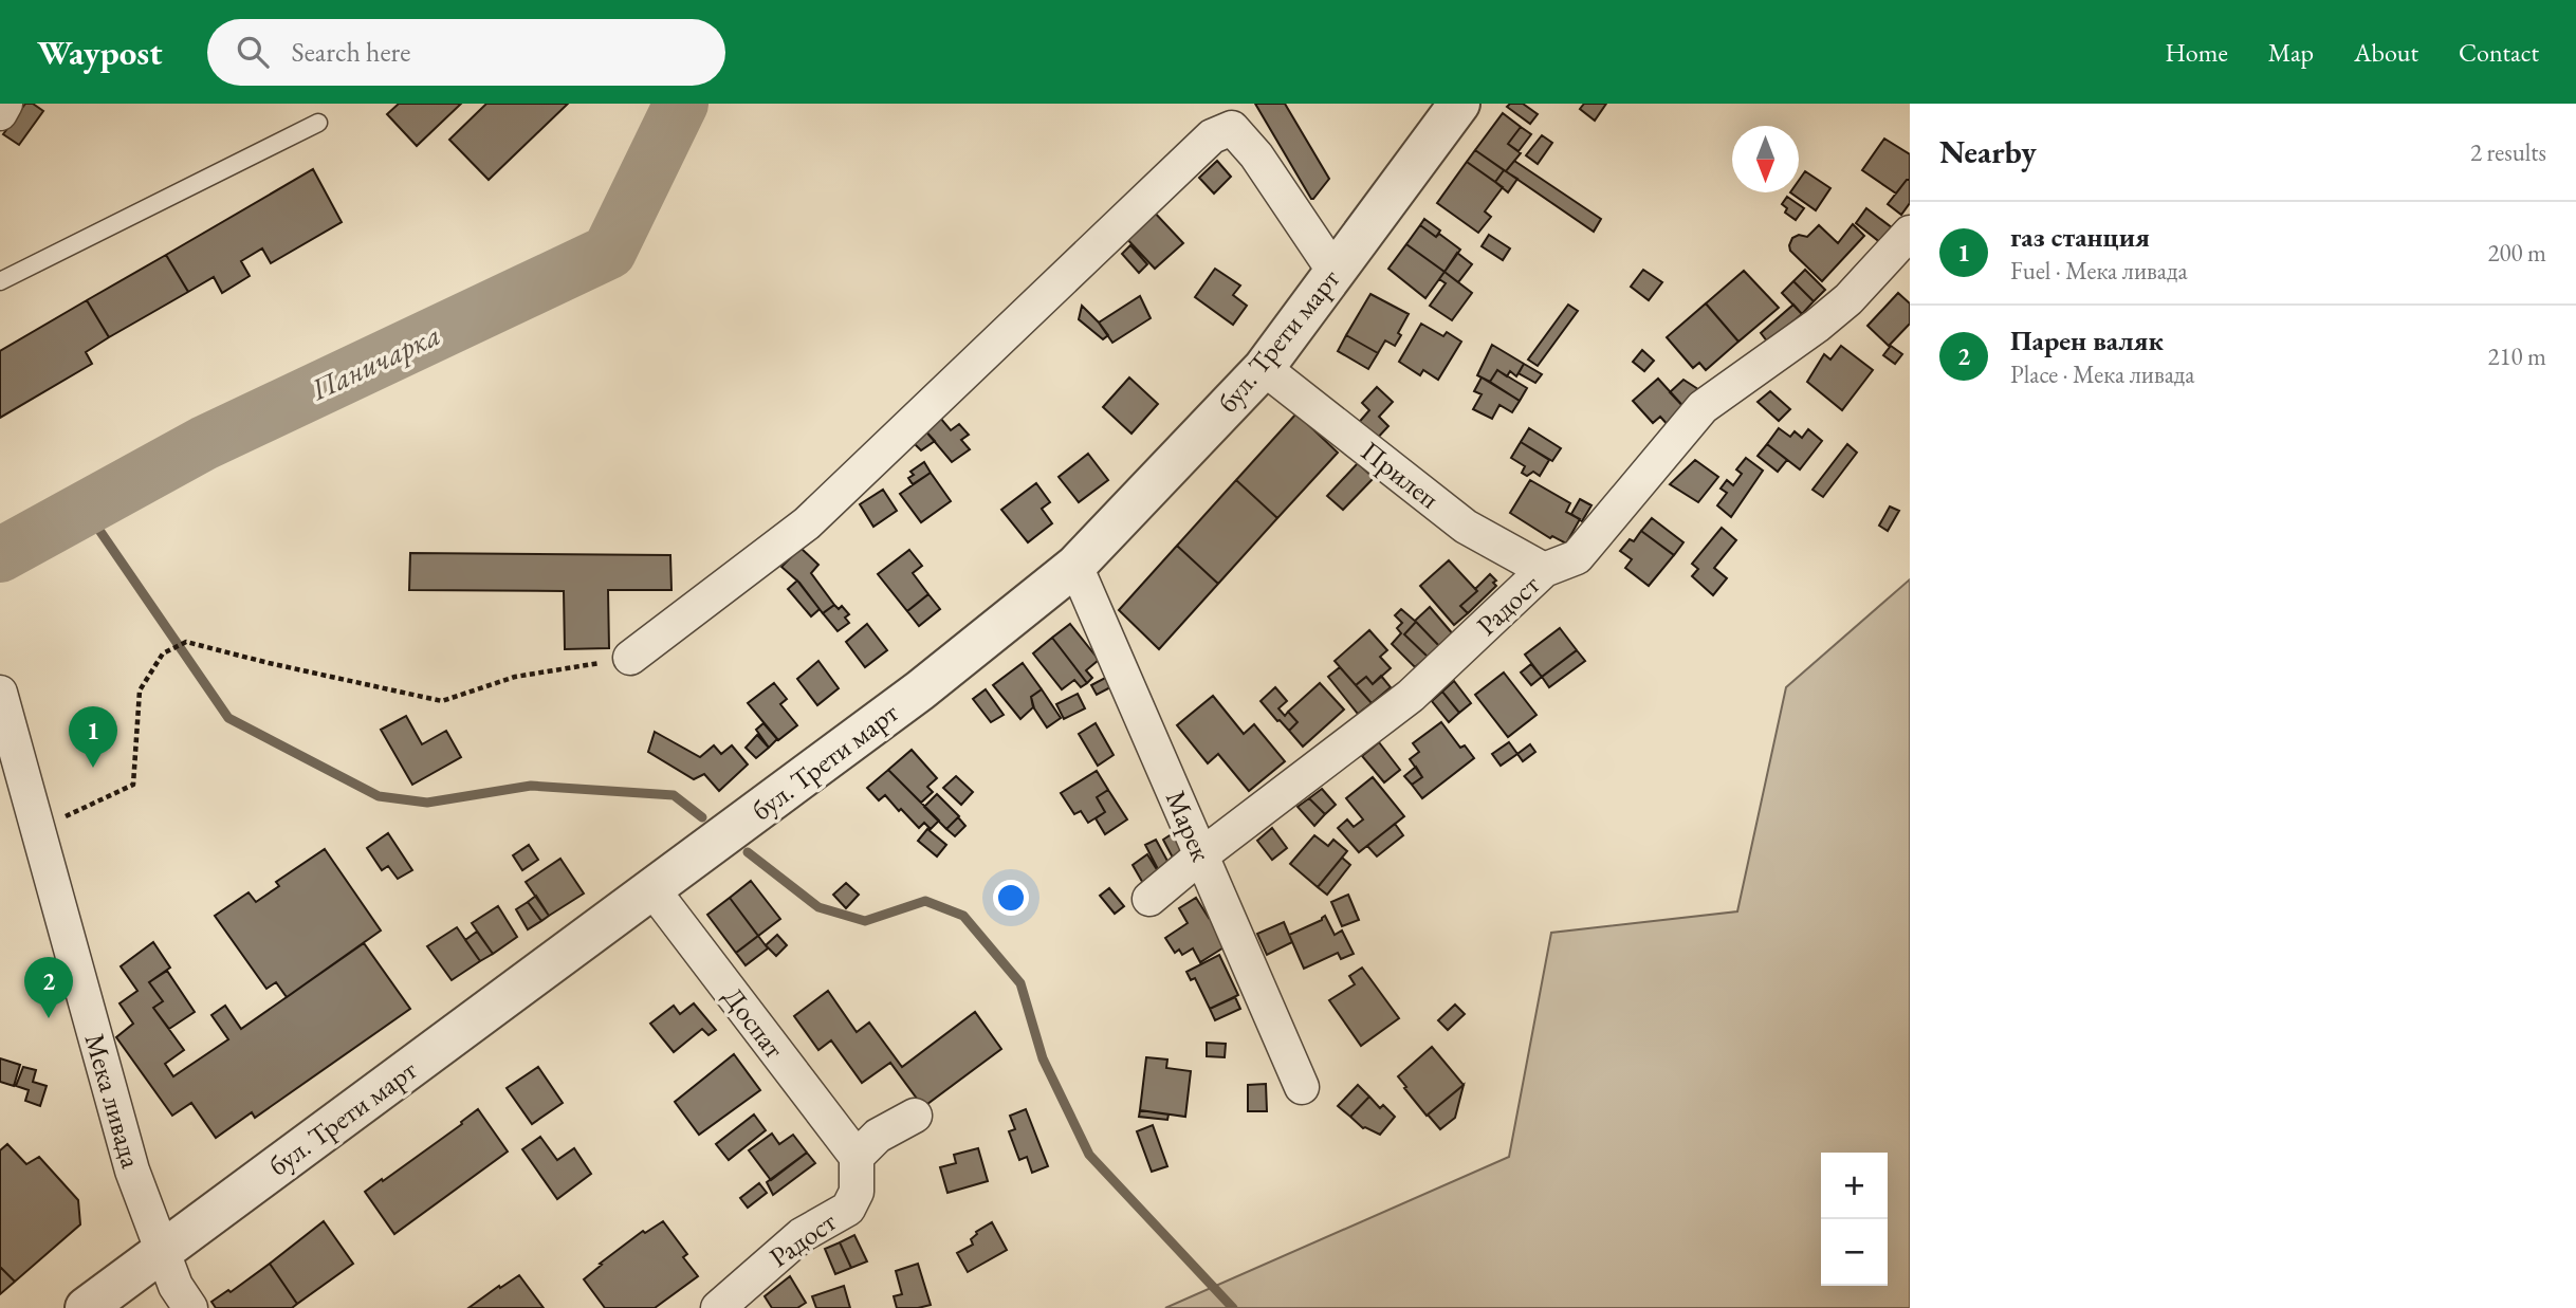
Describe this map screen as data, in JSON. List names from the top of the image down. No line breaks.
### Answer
{"streets":{"street":["бул. Трети март","Прилеп","Радост","Марек","Доспат","Мека ливада"]},"crossings":[["бул. Трети март","Прилеп"],["бул. Трети март","Марек"],["бул. Трети март","Доспат"],["бул. Трети март","Мека ливада"],["Прилеп","Радост"],["Радост","Марек"],["Радост","Доспат"]],"water":["Паничарка"],"north":"bottom","page":{"header":"Waypost","search":"Search here","nav":["Home","Map","About","Contact"],"heading":["Nearby","2 results"],"list":[{"mark":"1","name":"газ станция","note":"Fuel · Мека ливада","value":"200 m"},{"mark":"2","name":"Парен валяк","note":"Place · Мека ливада","value":"210 m"}],"pins":["1","2"],"map_buttons":["+","−"]}}
